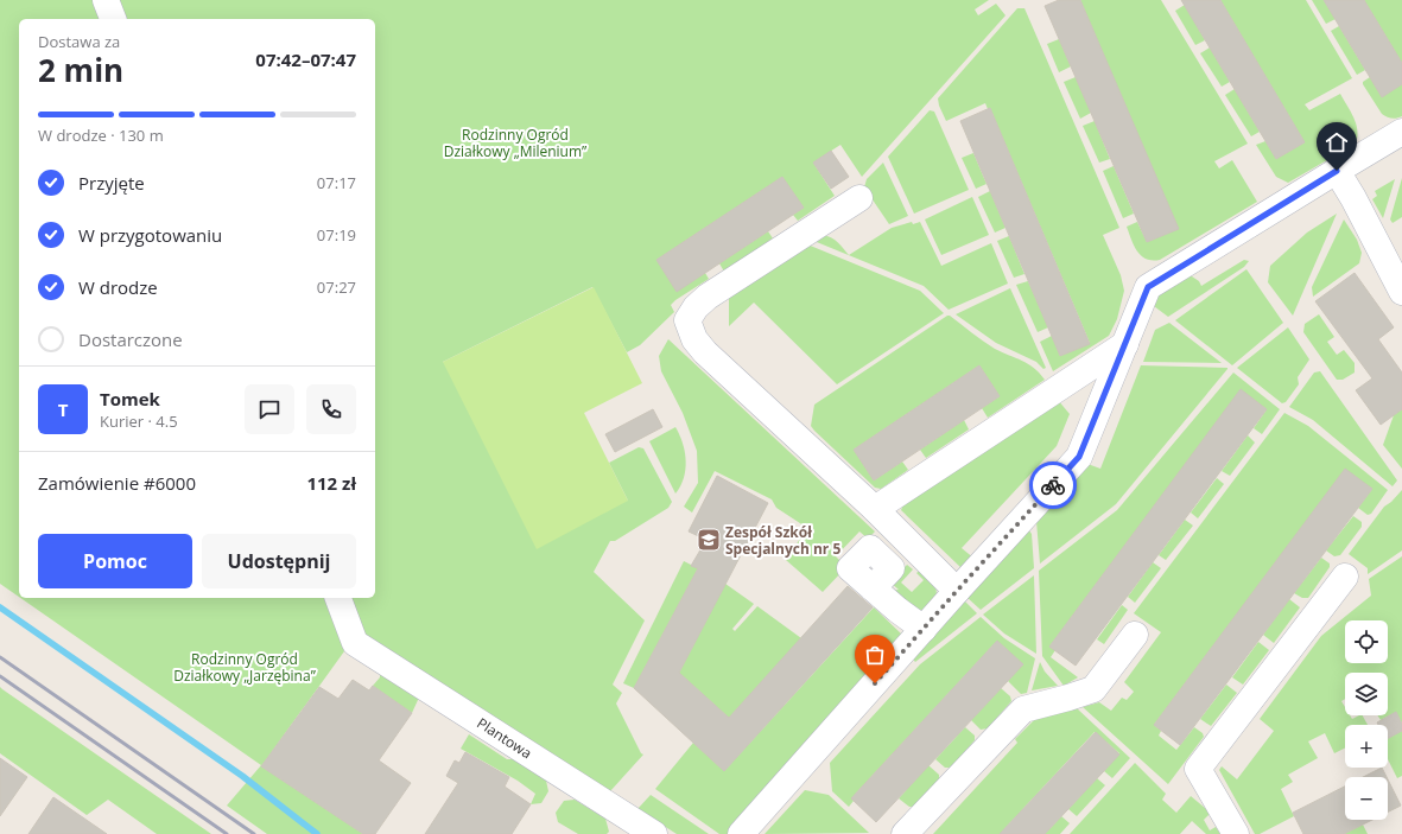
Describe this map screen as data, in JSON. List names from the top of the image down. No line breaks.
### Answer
{"streets":{"street":["Plantowa"]},"parks":["Rodzinny Ogród Działkowy „Milenium”","Rodzinny Ogród Działkowy „Jarzębina”"],"places":{"school or university":["Zespół Szkół Specjalnych nr 5"]},"page":{"heading":["2 min","Dostawa za","07:42–07:47"],"panel":["Tomek","Kurier · 4.5","Zamówienie #6000","112 zł"],"bar":"W drodze · 130 m","list":[["Przyjęte","07:17"],["W przygotowaniu","07:19"],["W drodze","07:27"],"Dostarczone"],"round":"T","buttons":["Pomoc","Udostępnij"],"map_buttons":["+","−"]}}
